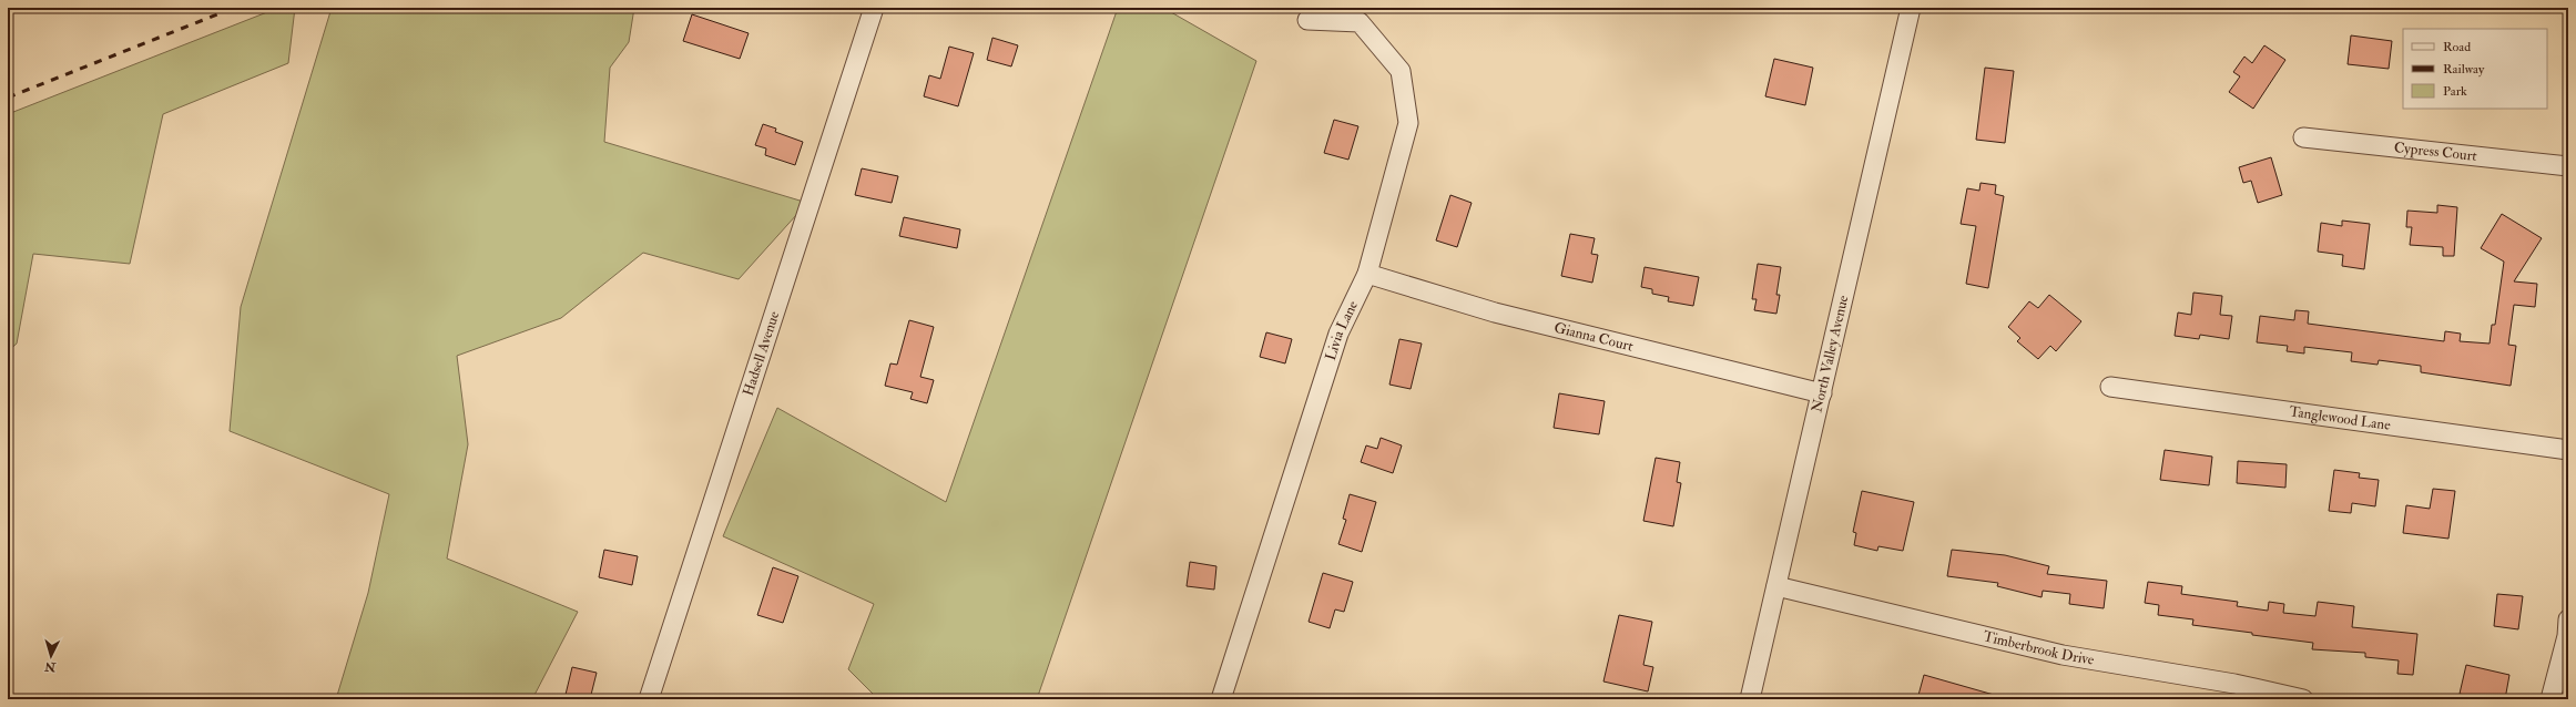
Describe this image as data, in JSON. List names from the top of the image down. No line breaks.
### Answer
{"streets":{"street":["Cypress Court","Livia Lane","Gianna Court","Hadsell Avenue","North Valley Avenue","Tanglewood Lane","Timberbrook Drive"]},"crossings":[["Livia Lane","Gianna Court"],["Gianna Court","North Valley Avenue"],["North Valley Avenue","Timberbrook Drive"]],"legend":["Road","Railway","Park"],"north":"bottom"}
